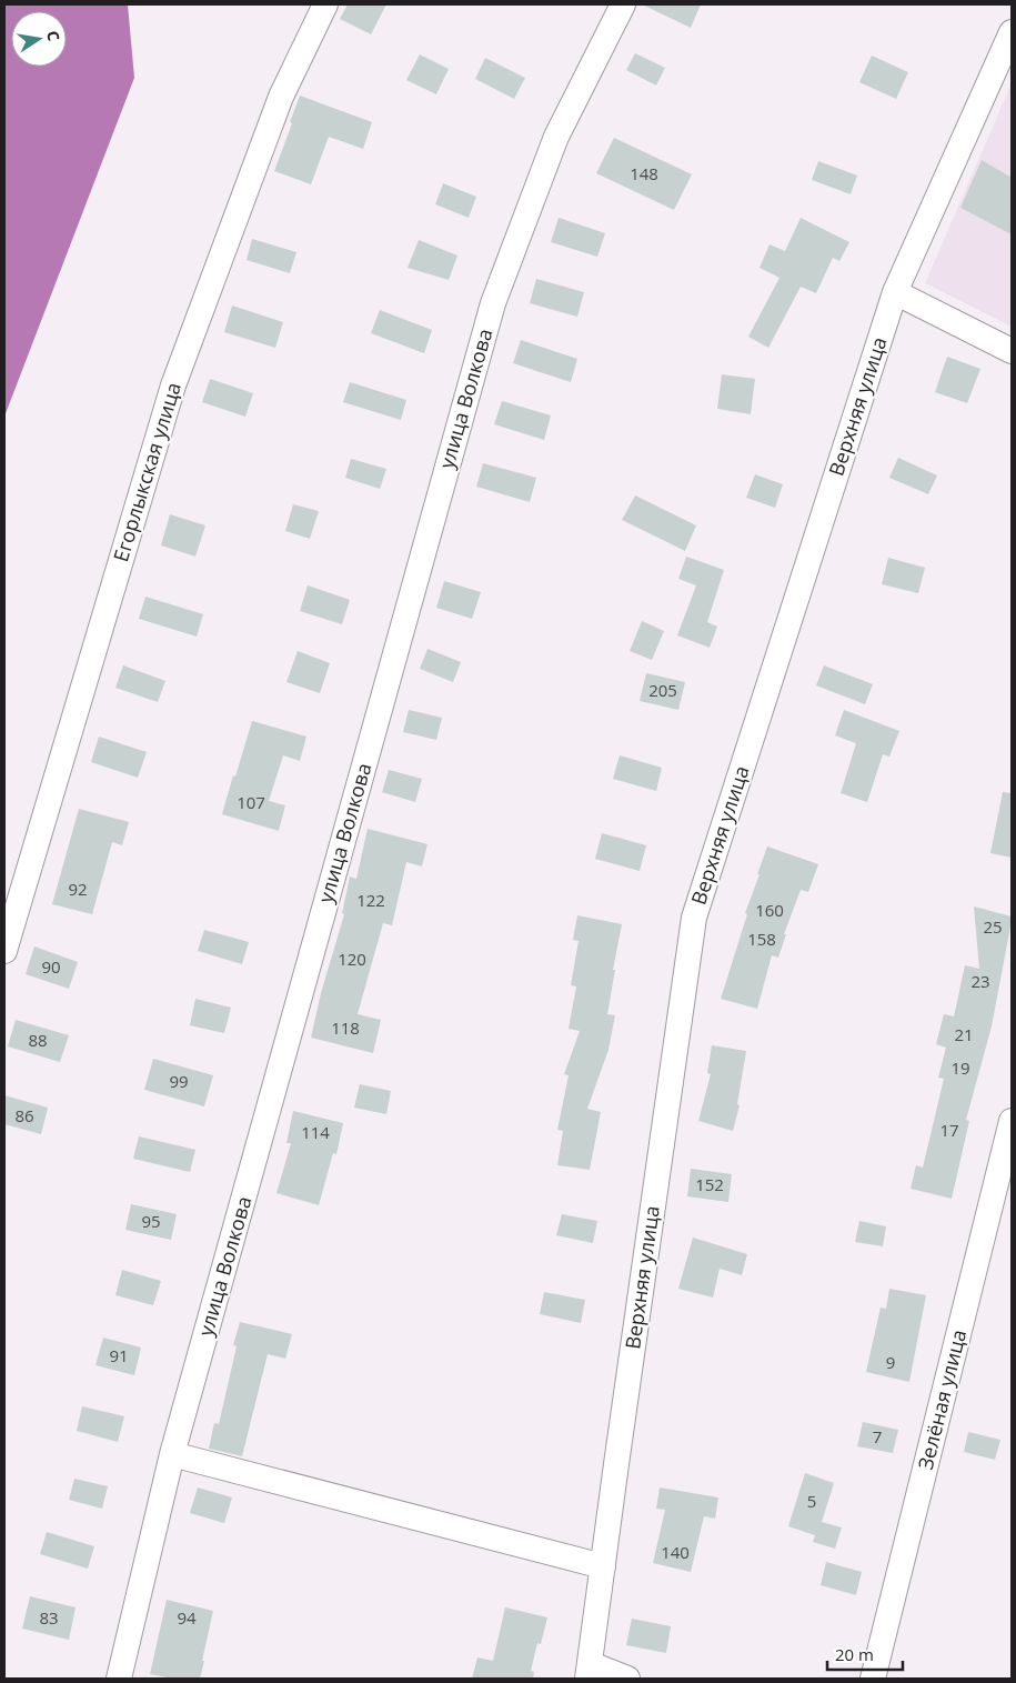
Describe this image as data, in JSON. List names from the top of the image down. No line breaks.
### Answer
{"streets":{"street":["улица Волкова","Верхняя улица","Егорлыкская улица","Зелёная улица"]},"house_numbers":["148","205","107","92","122","160","25","158","120","90","23","118","21","88","19","99","86","17","114","152","95","91","9","7","5","140","83","94"],"scale_bar":"20 m","north":"right"}
